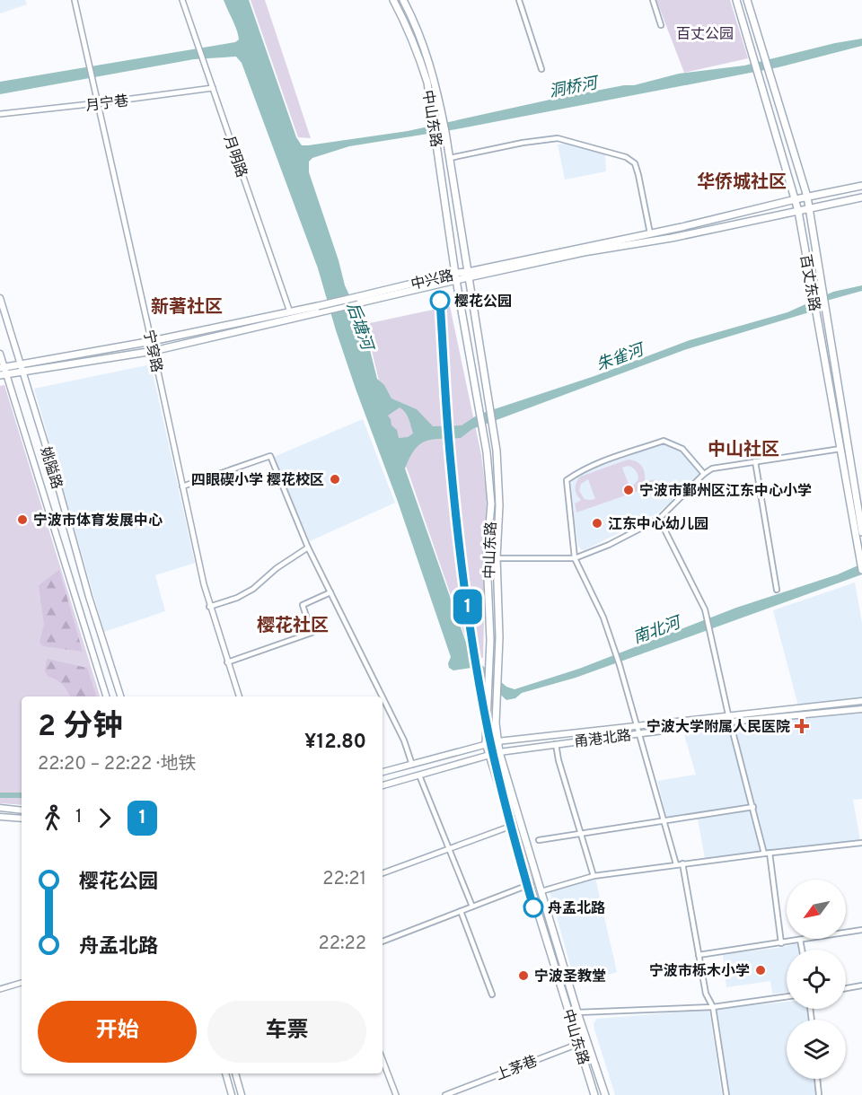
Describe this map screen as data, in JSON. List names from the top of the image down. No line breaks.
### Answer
{"streets":{"main road":["中山东路","中兴路","百丈东路","姚隘路","甬港北路"],"street":["月宁巷","月明路","宁穿路","上茅巷"]},"crossings":[["月宁巷","月明路"],["月宁巷","宁穿路"],["中山东路","中兴路"],["中山东路","甬港北路"],["中山东路","上茅巷"],["月明路","中兴路"],["中兴路","百丈东路"],["中兴路","宁穿路"],["中兴路","姚隘路"]],"districts":["华侨城社区","新著社区","中山社区","樱花社区"],"water":["洞桥河","后塘河","朱雀河","南北河"],"parks":["百丈公园"],"places":{"other":["樱花公园","四眼碶小学 樱花校区","宁波市鄞州区江东中心小学","宁波市体育发展中心","江东中心幼儿园","舟孟北路","宁波市栎木小学","宁波圣教堂"],"health":["宁波大学附属人民医院"]},"lines":["metro line 1"],"north":"bottom left","page":{"on_map":"1","heading":["2 分钟","22:20 – 22:22 · 地铁","¥12.80"],"legs":["1","1"],"list":[{"name":"樱花公园","value":"22:21"},{"name":"舟孟北路","value":"22:22"}],"buttons":["开始","车票"]}}
